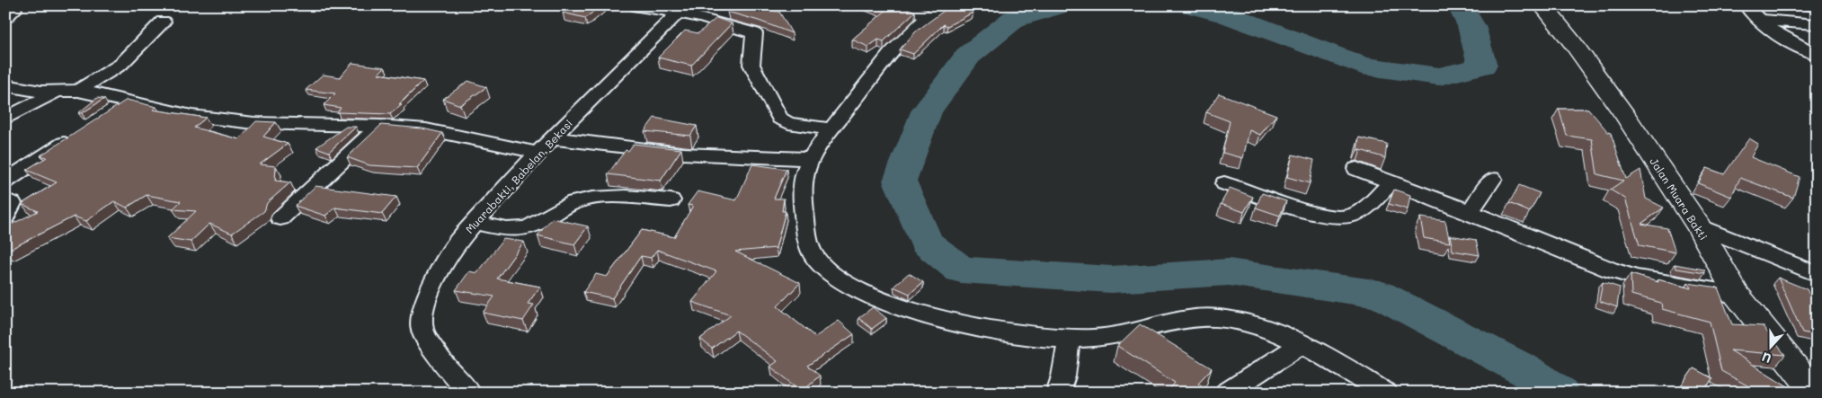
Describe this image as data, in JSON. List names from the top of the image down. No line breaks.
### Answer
{"streets":{"main road":["Jalan Muara Bakti"],"street":["Muarabakti, Babelan, Bekasi"]},"north":"bottom"}
